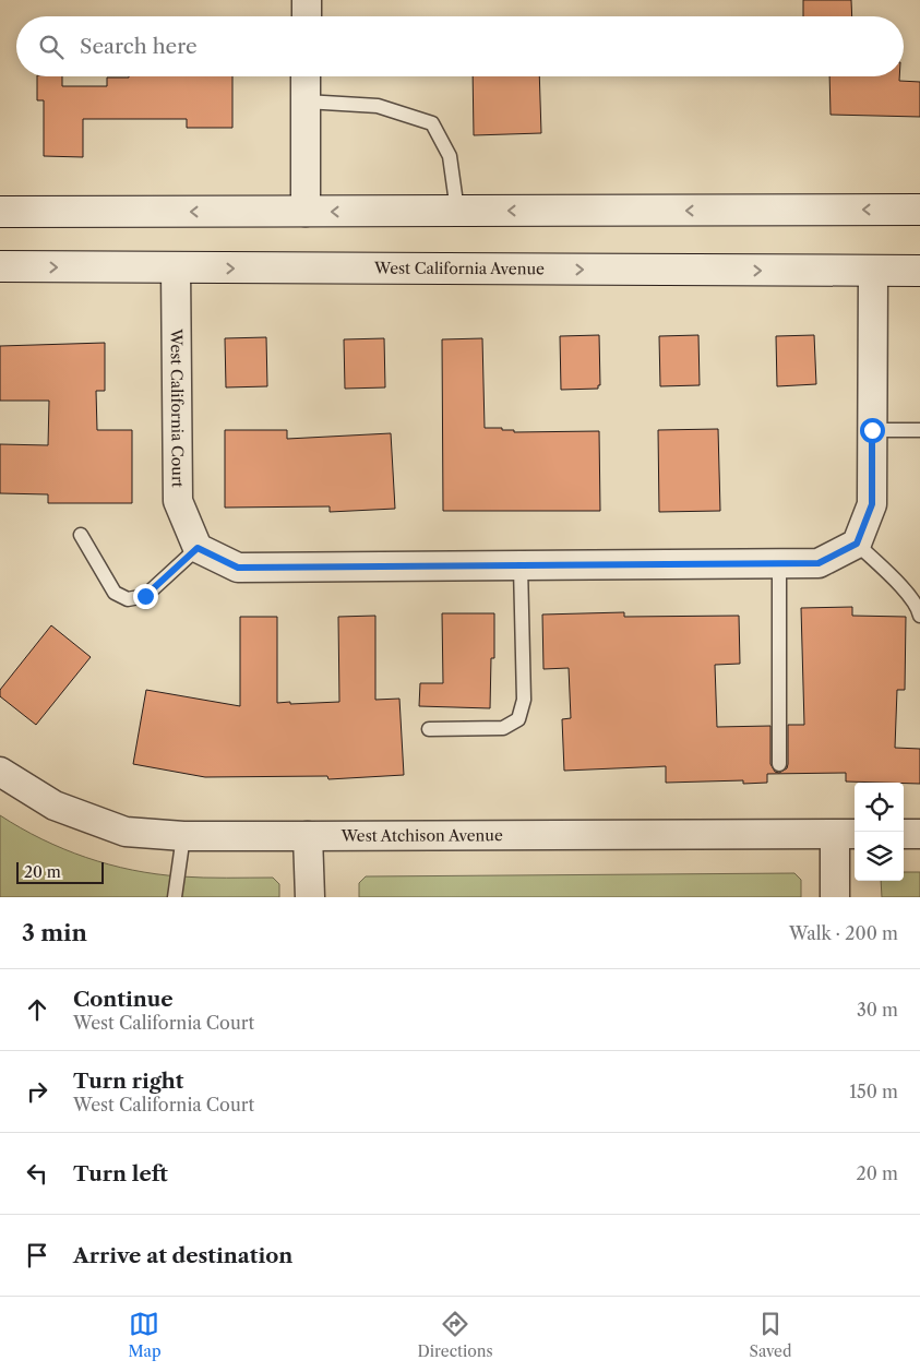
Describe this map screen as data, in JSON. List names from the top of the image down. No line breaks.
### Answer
{"streets":{"main road":["West California Avenue"],"street":["West California Court","West Atchison Avenue"]},"crossings":[["West California Avenue","West California Court"]],"scale_bar":"20 m","page":{"search":"Search here","scale":"20 m","heading":["3 min","Walk · 200 m"],"list":[["Continue","West California Court","30 m"],["Turn right","West California Court","150 m"],["Turn left","20 m"],"Arrive at destination"],"nav":["Map","Directions","Saved"]}}
